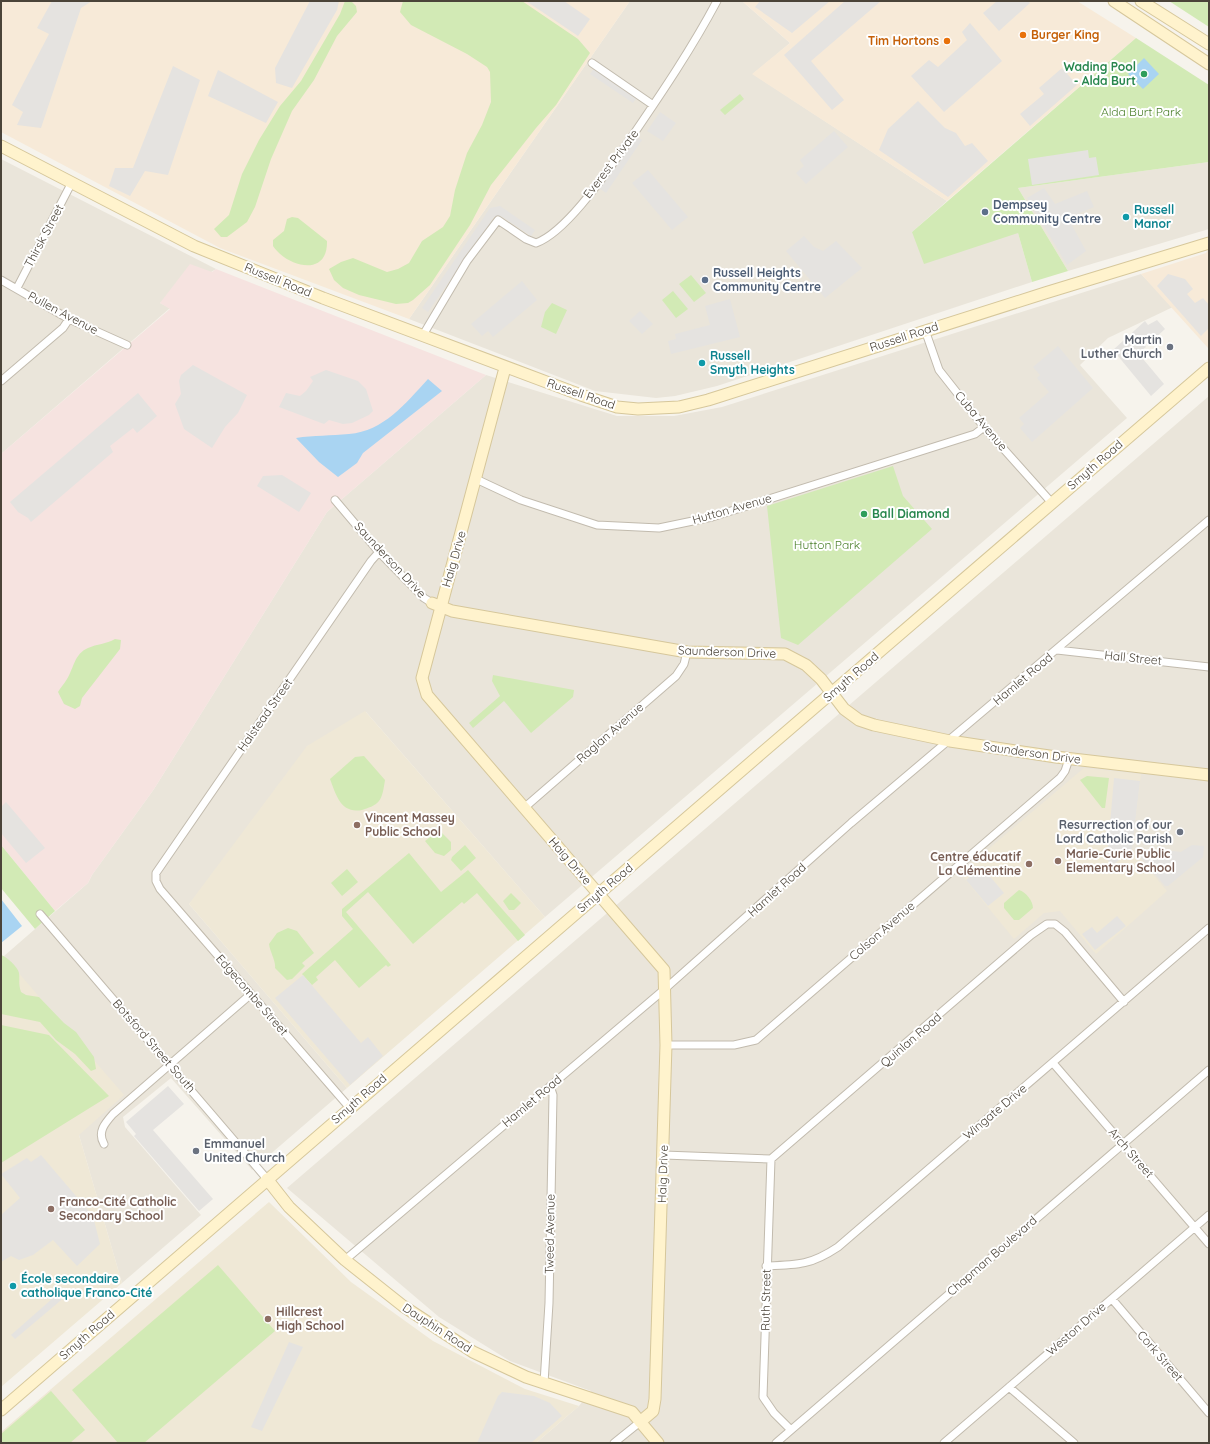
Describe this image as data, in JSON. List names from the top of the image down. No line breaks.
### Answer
{"streets":{"street":["Everest Private","Thirsk Street","Russell Road","Pullen Avenue","Cuba Avenue","Smyth Road","Hutton Avenue","Haig Drive","Saunderson Drive","Hall Street","Hamlet Road","Halstead Street","Raglan Avenue","Colson Avenue","Edgecombe Street","Quinlan Road","Botsford Street South","Wingate Drive","Arch Street","Tweed Avenue","Chapman Boulevard","Ruth Street","Dauphin Road","Weston Drive","Cork Street"]},"crossings":[["Everest Private","Russell Road"],["Thirsk Street","Russell Road"],["Thirsk Street","Pullen Avenue"],["Russell Road","Cuba Avenue"],["Russell Road","Haig Drive"],["Cuba Avenue","Smyth Road"],["Cuba Avenue","Hutton Avenue"],["Smyth Road","Haig Drive"],["Smyth Road","Saunderson Drive"],["Smyth Road","Edgecombe Street"],["Smyth Road","Botsford Street South"],["Smyth Road","Dauphin Road"],["Hutton Avenue","Haig Drive"],["Haig Drive","Saunderson Drive"],["Haig Drive","Hamlet Road"],["Haig Drive","Raglan Avenue"],["Haig Drive","Colson Avenue"],["Haig Drive","Dauphin Road"],["Saunderson Drive","Hamlet Road"],["Saunderson Drive","Halstead Street"],["Saunderson Drive","Raglan Avenue"],["Saunderson Drive","Colson Avenue"],["Hall Street","Hamlet Road"],["Hamlet Road","Tweed Avenue"],["Hamlet Road","Dauphin Road"],["Halstead Street","Edgecombe Street"],["Quinlan Road","Wingate Drive"],["Quinlan Road","Ruth Street"],["Botsford Street South","Dauphin Road"],["Wingate Drive","Arch Street"],["Wingate Drive","Ruth Street"],["Arch Street","Chapman Boulevard"],["Arch Street","Weston Drive"],["Tweed Avenue","Dauphin Road"],["Chapman Boulevard","Ruth Street"],["Weston Drive","Cork Street"]],"parks":["Alda Burt Park","Hutton Park"],"places":["Burger King","Tim Hortons","Wading Pool - Alda Burt","Dempsey Community Centre","Russell Manor","Russell Heights Community Centre","Martin Luther Church","Russell Smyth Heights","Ball Diamond","Vincent Massey Public School","Resurrection of our Lord Catholic Parish","Marie-Curie Public Elementary School","Centre éducatif La Clémentine","Emmanuel United Church","Franco-Cité Catholic Secondary School","École secondaire catholique Franco-Cité","Hillcrest High School"]}
